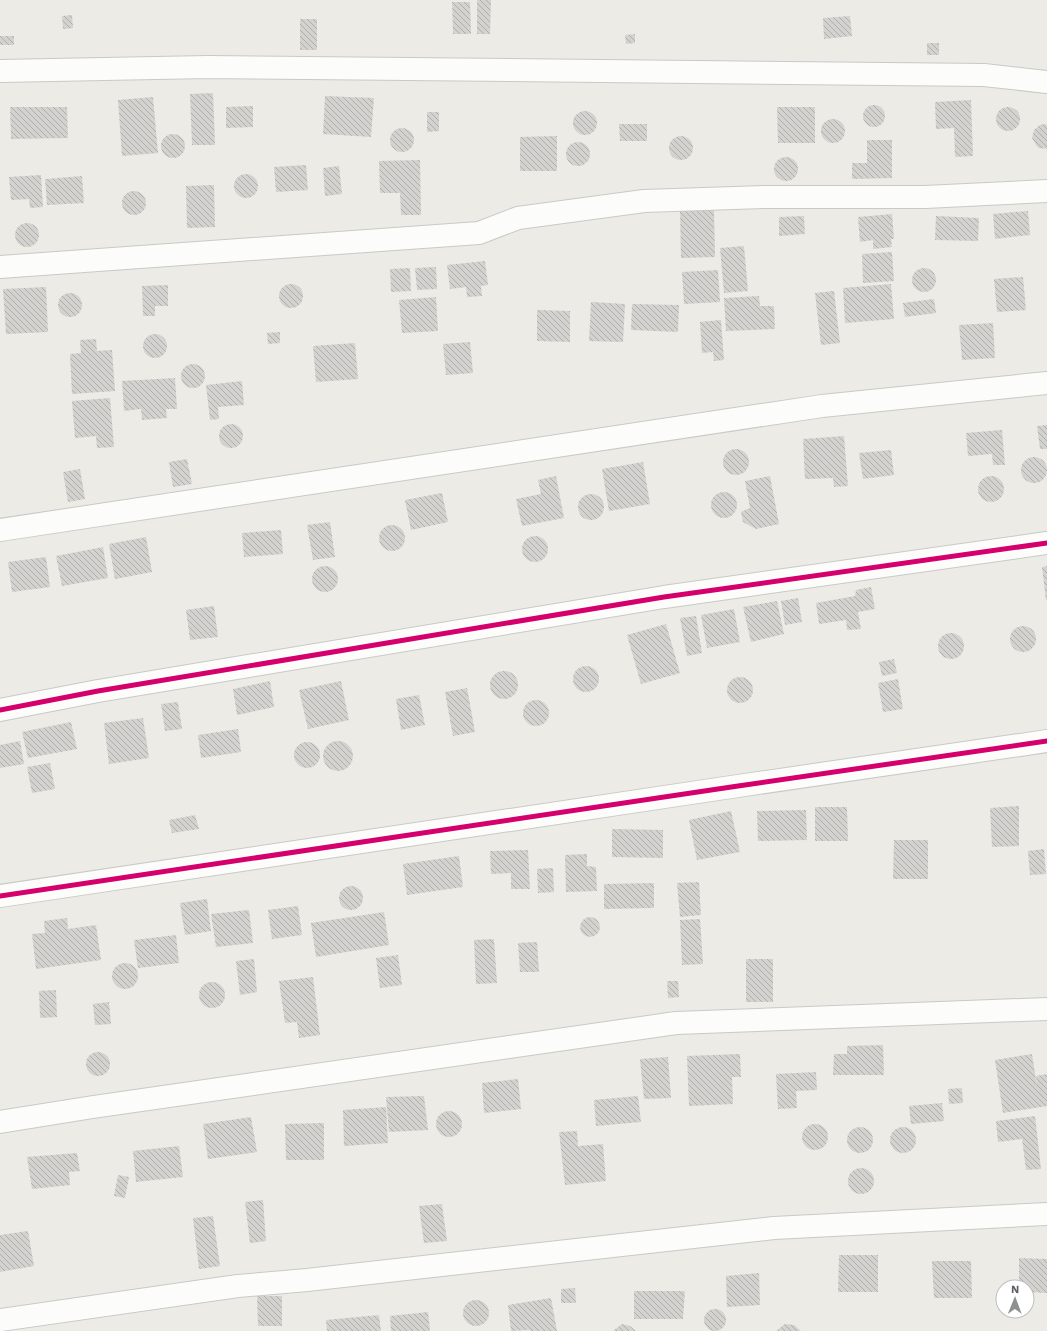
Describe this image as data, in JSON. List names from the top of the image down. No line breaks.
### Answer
{"north":"top"}
